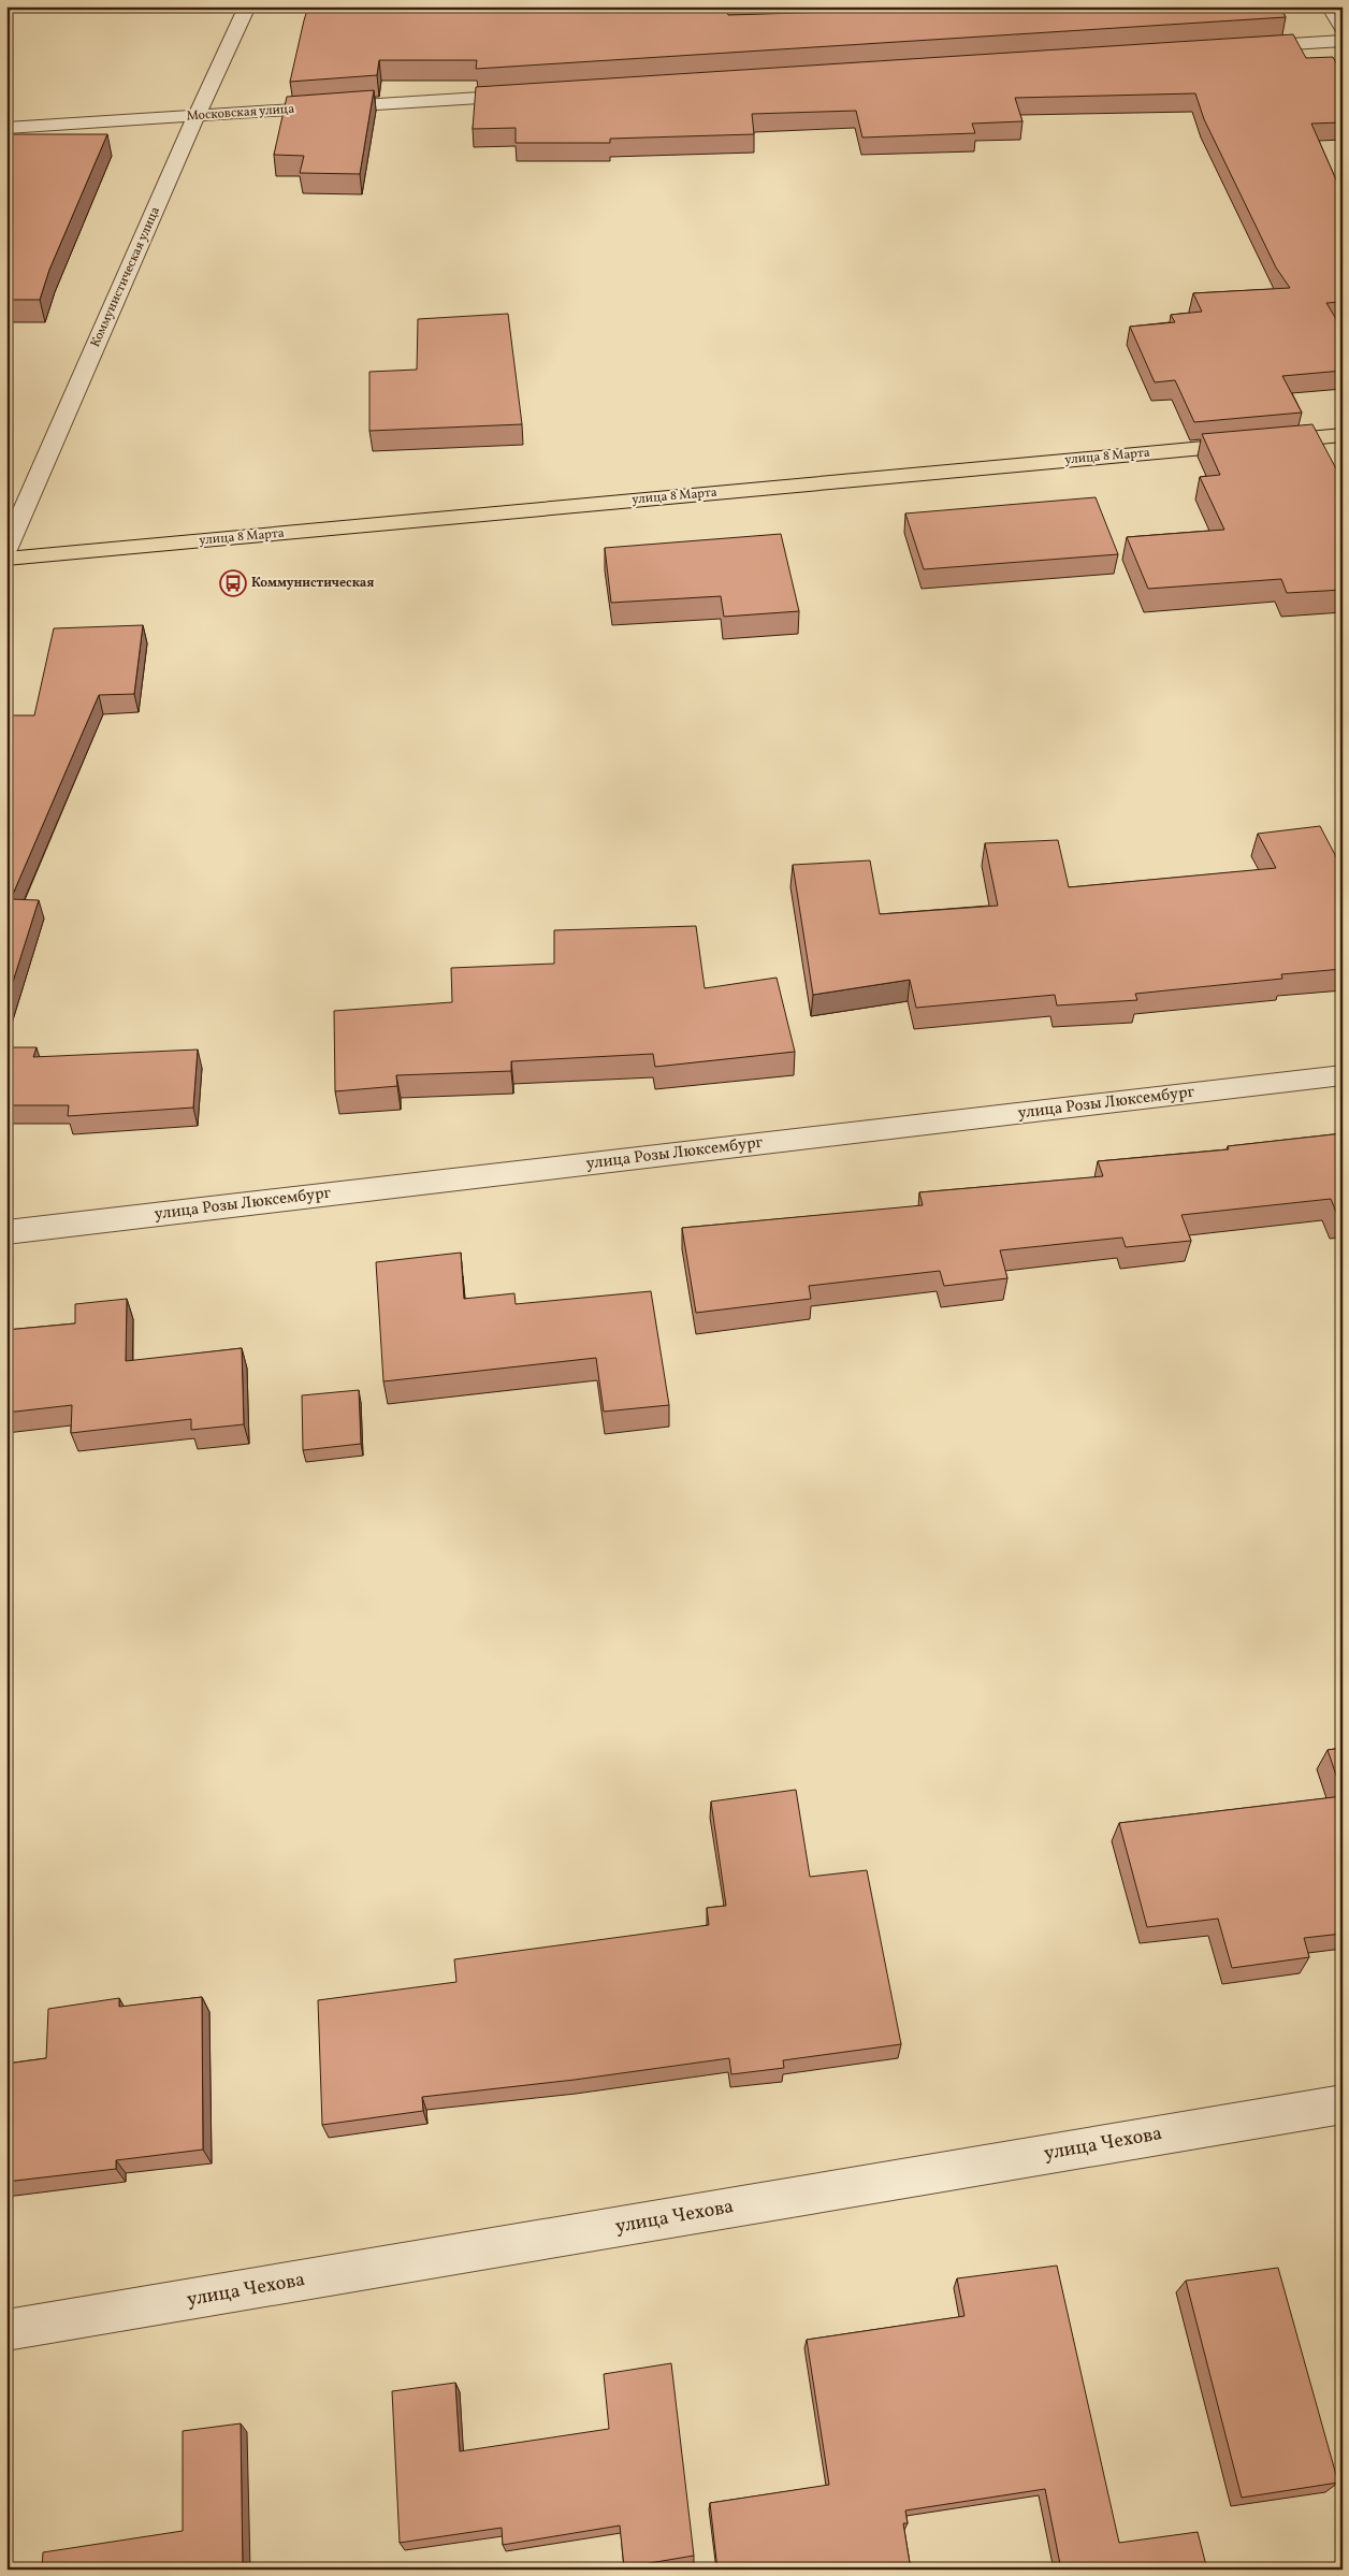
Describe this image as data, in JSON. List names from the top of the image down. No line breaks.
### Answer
{"streets":{"main road":["улица 8 Марта"],"street":["Московская улица","Коммунистическая улица","улица Розы Люксембург","улица Чехова"]},"crossings":[["Московская улица","Коммунистическая улица"]],"places":{"bus stop":["Коммунистическая"]}}
